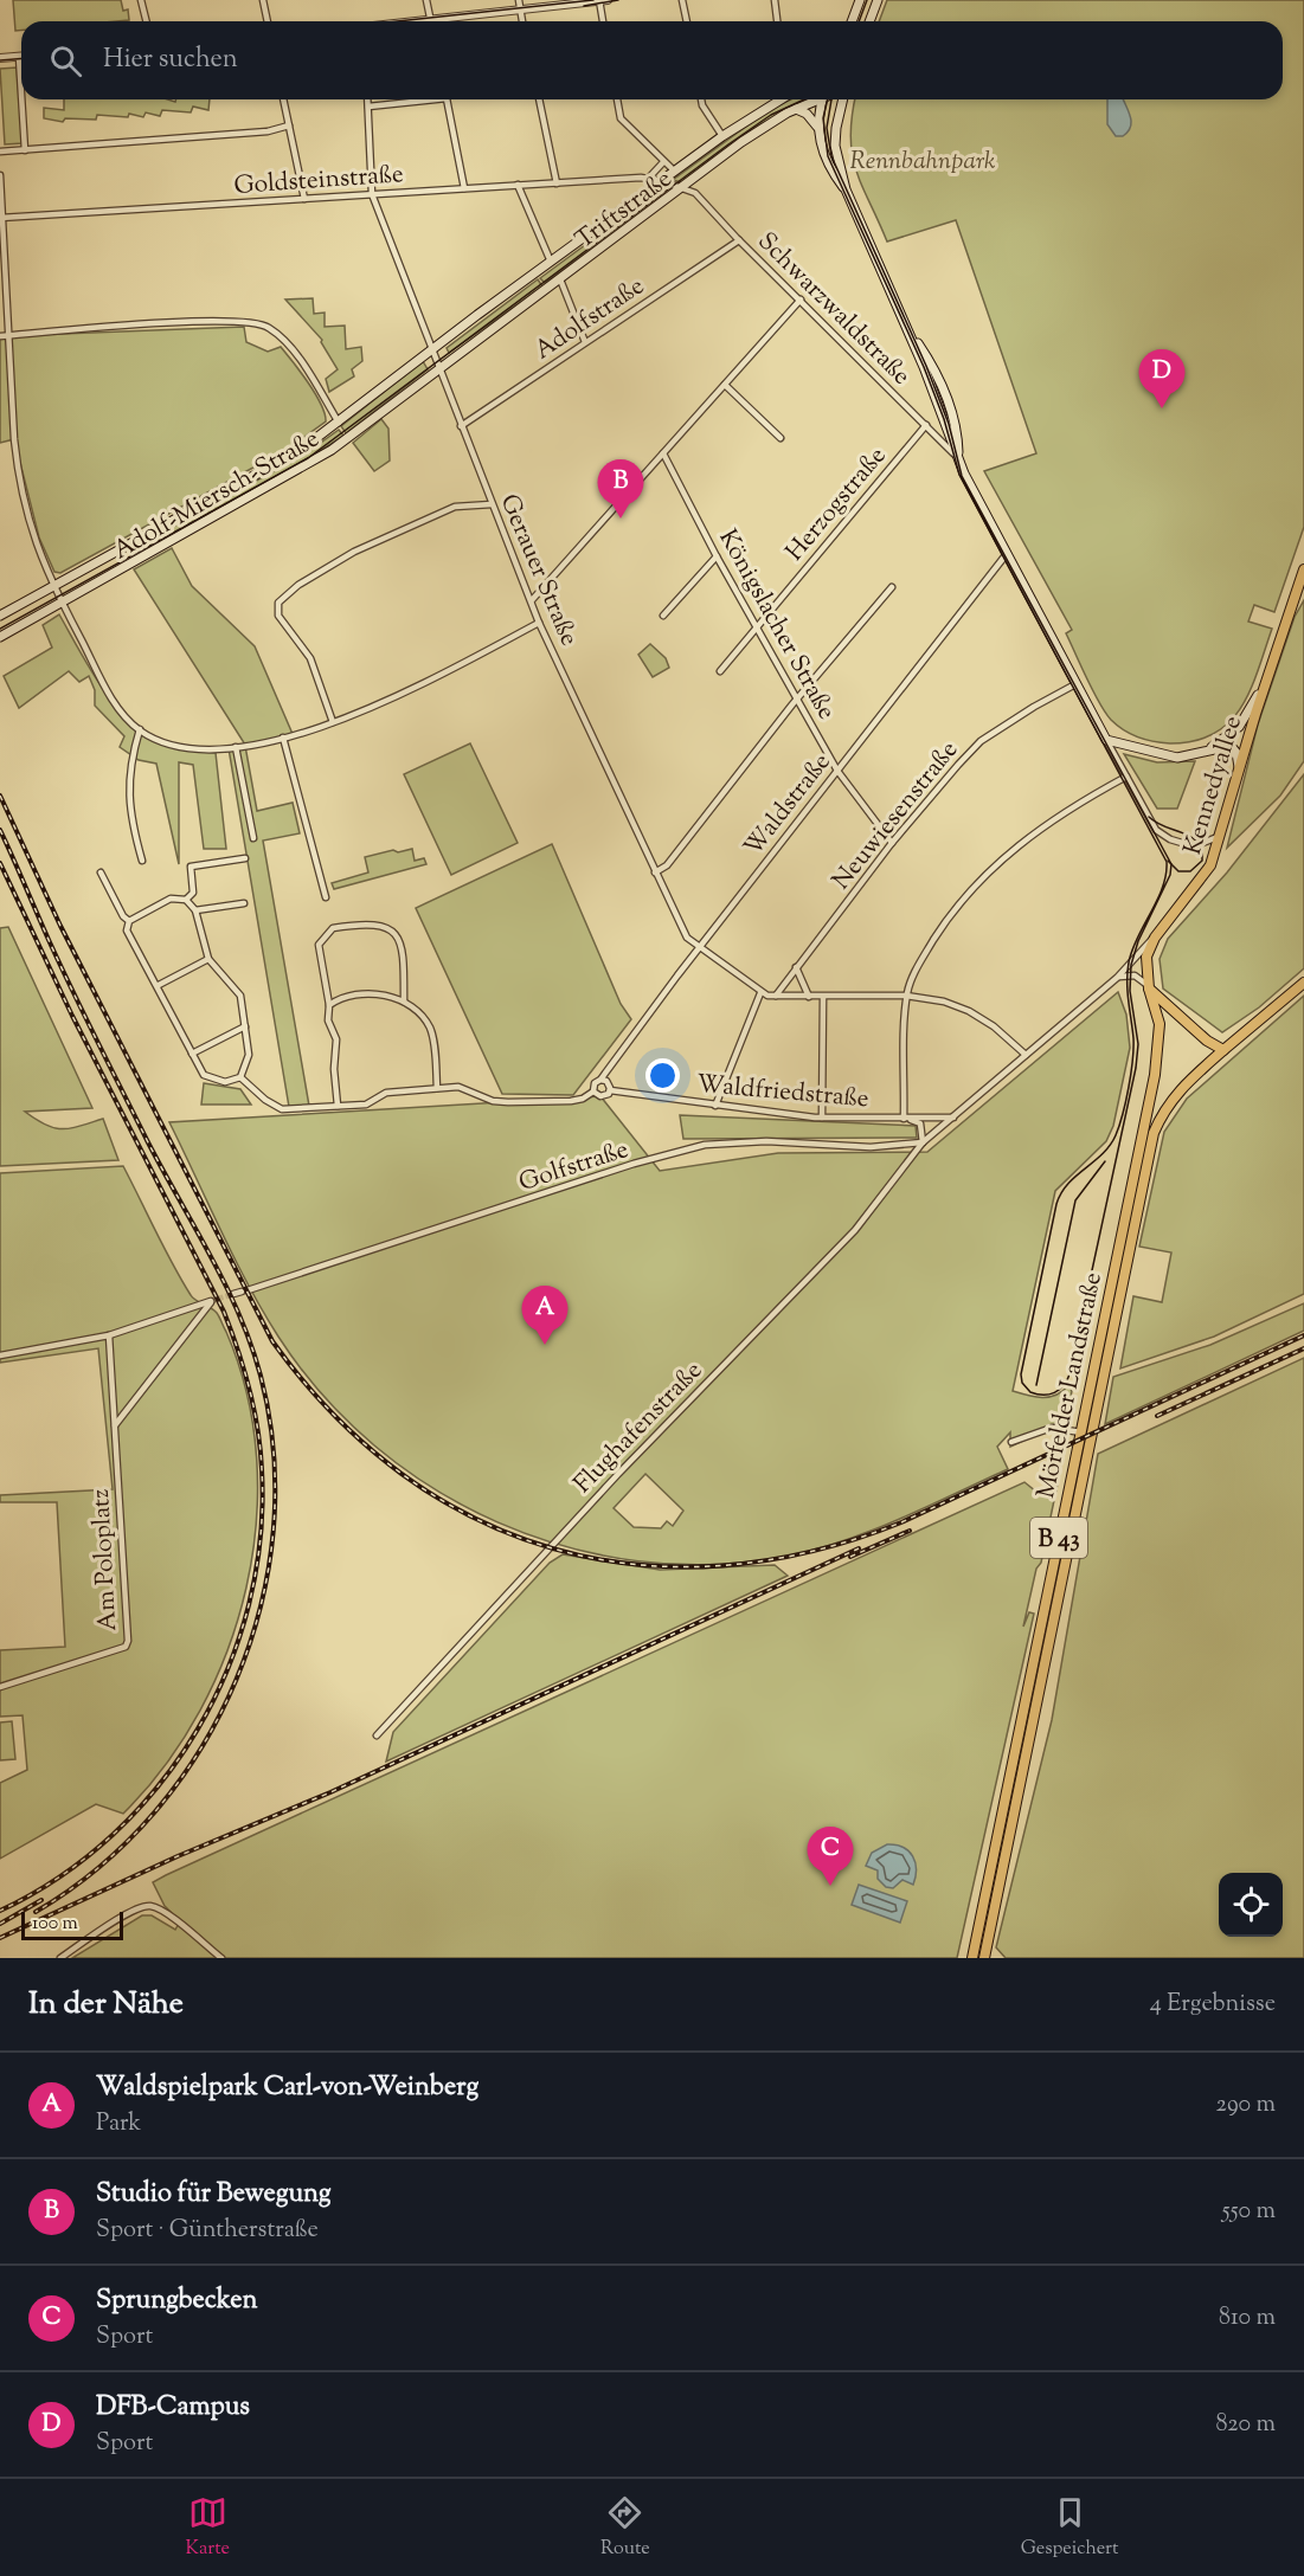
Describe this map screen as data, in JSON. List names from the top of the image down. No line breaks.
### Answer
{"streets":{"main road":["Triftstraße","Adolf-Miersch-Straße","Kennedyallee","Mörfelder Landstraße","B 43"],"street":["Goldsteinstraße","Schwarzwaldstraße","Adolfstraße","Herzogstraße","Gerauer Straße","Königslacher Straße","Waldstraße","Neuwiesenstraße","Waldfriedstraße","Golfstraße","Flughafenstraße","Am Poloplatz"]},"crossings":[["Goldsteinstraße","Triftstraße"],["Goldsteinstraße","Schwarzwaldstraße"],["Goldsteinstraße","Gerauer Straße"],["Triftstraße","Schwarzwaldstraße"],["Triftstraße","Adolf-Miersch-Straße"],["Triftstraße","Gerauer Straße"],["Schwarzwaldstraße","Adolfstraße"],["Schwarzwaldstraße","Herzogstraße"],["Adolfstraße","Gerauer Straße"],["Adolf-Miersch-Straße","Gerauer Straße"],["Herzogstraße","Königslacher Straße"],["Gerauer Straße","Waldstraße"],["Königslacher Straße","Waldstraße"],["Königslacher Straße","Neuwiesenstraße"],["Kennedyallee","Mörfelder Landstraße"],["Kennedyallee","Flughafenstraße"],["Waldstraße","Waldfriedstraße"],["Waldfriedstraße","Flughafenstraße"],["Golfstraße","Flughafenstraße"],["Mörfelder Landstraße","B 43"]],"parks":["Rennbahnpark"],"scale_bar":"100 m","page":{"search":"Hier suchen","pins":["D","B","A","C"],"scale":"100 m","heading":["In der Nähe","4 Ergebnisse"],"list":[{"mark":"A","name":"Waldspielpark Carl-von-Weinberg","note":"Park","value":"290 m"},{"mark":"B","name":"Studio für Bewegung","note":"Sport · Güntherstraße","value":"550 m"},{"mark":"C","name":"Sprungbecken","note":"Sport","value":"810 m"},{"mark":"D","name":"DFB-Campus","note":"Sport","value":"820 m"}],"nav":["Karte","Route","Gespeichert"]}}
